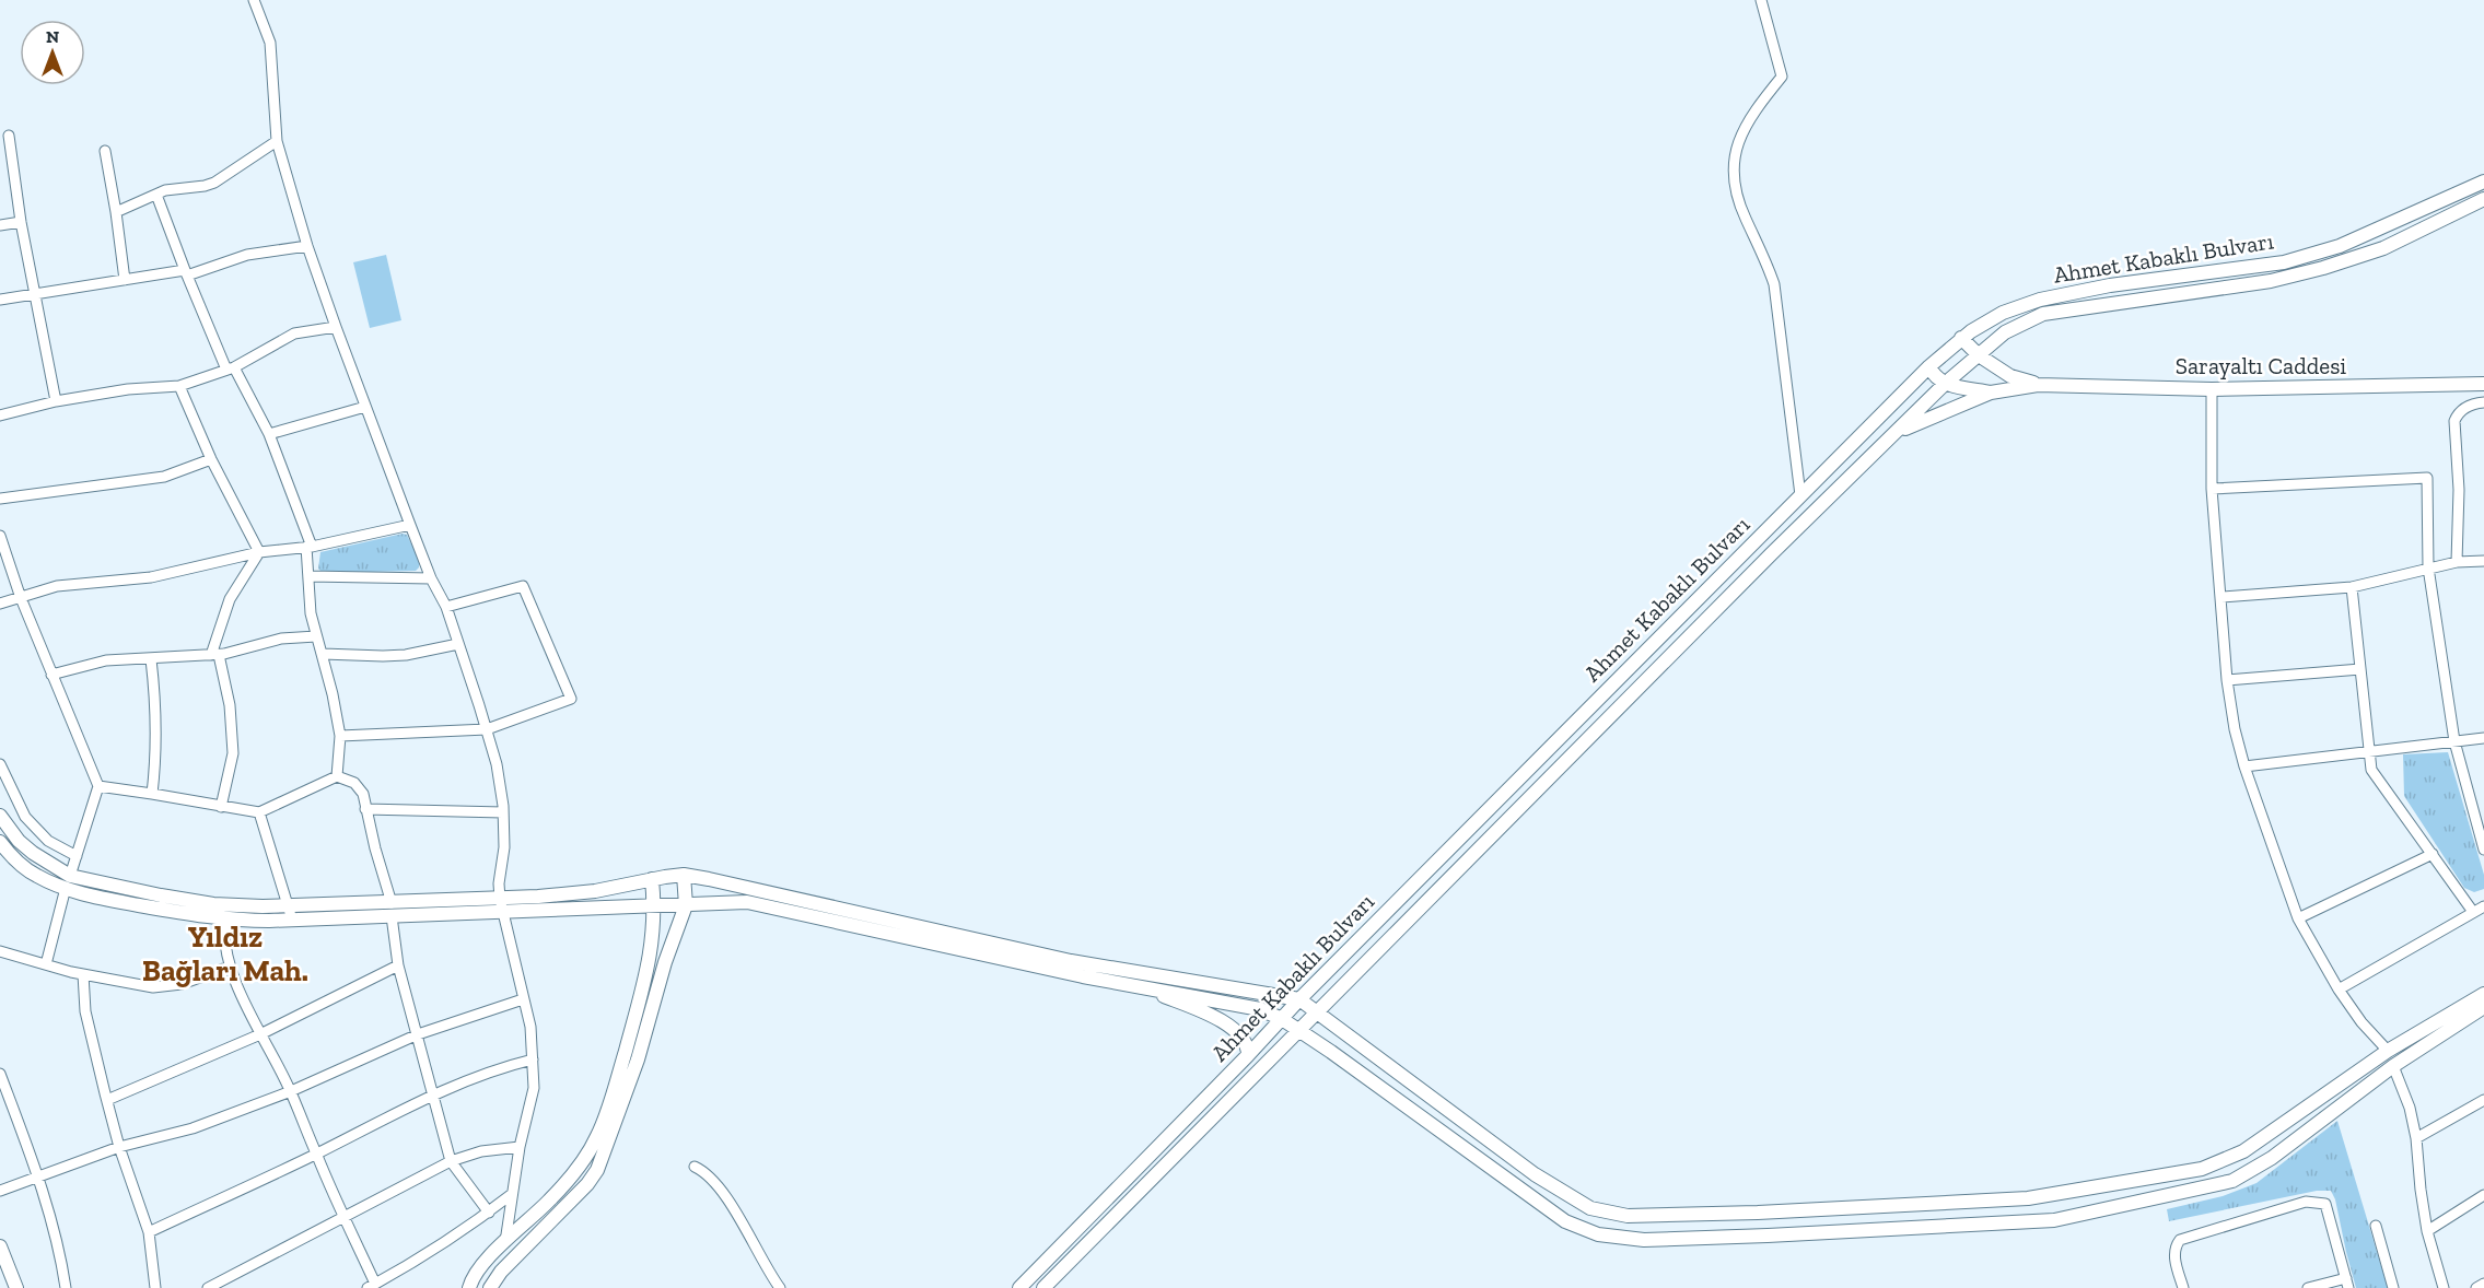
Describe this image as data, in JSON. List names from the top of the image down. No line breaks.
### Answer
{"streets":{"street":["Ahmet Kabaklı Bulvarı","Sarayaltı Caddesi"]},"districts":["Yıldız Bağları Mah."],"north":"top"}
